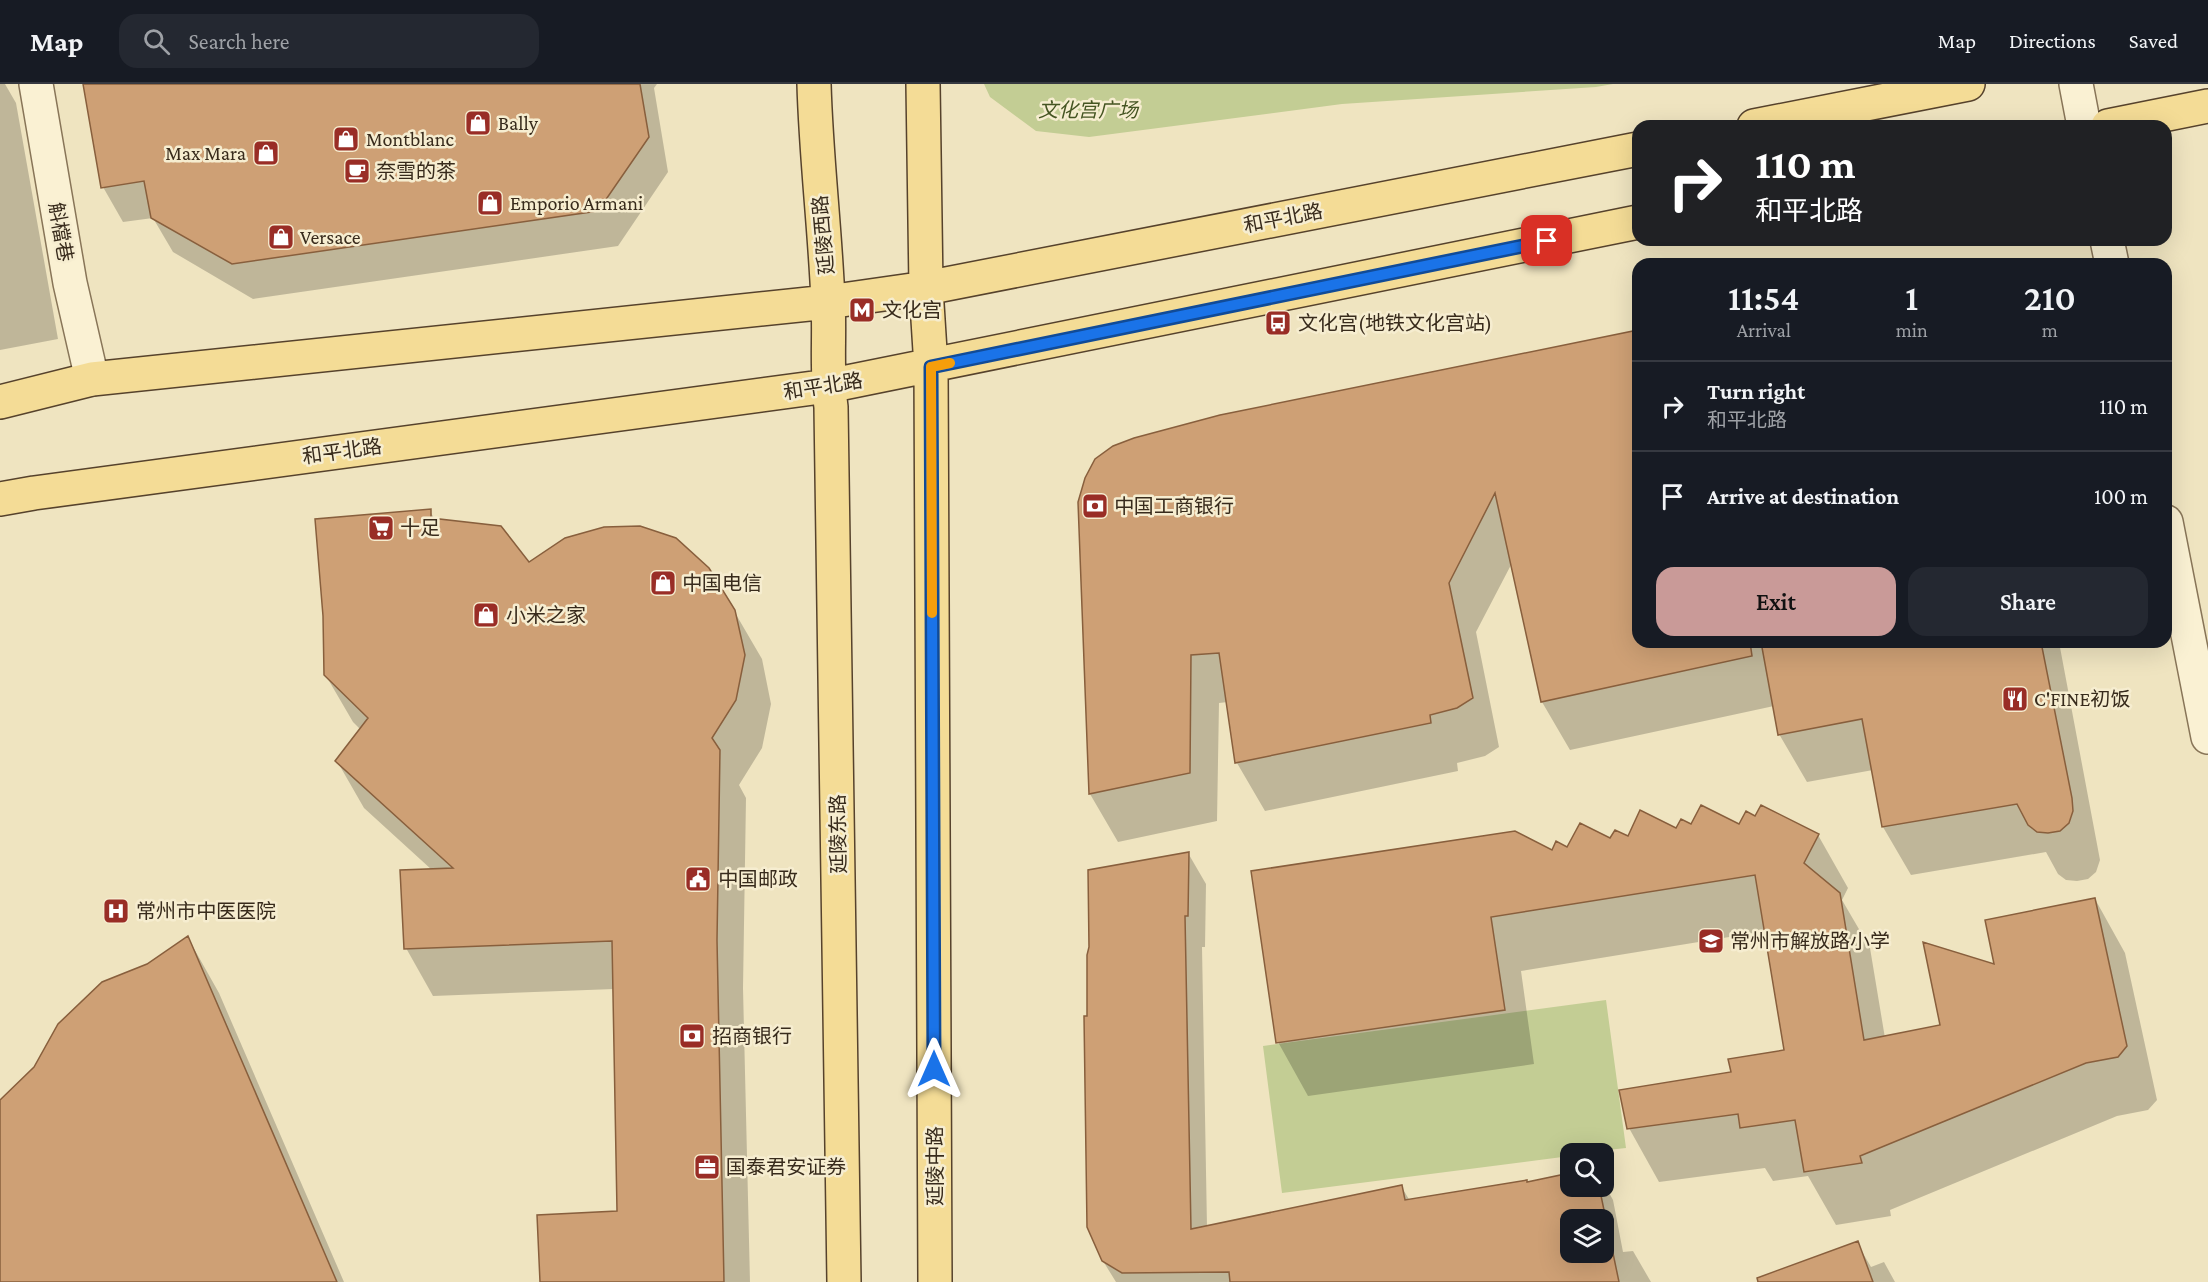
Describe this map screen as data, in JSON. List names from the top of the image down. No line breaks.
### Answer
{"streets":{"main road":["和平北路","延陵西路","延陵东路","延陵中路"],"street":["斛檔巷"]},"crossings":[["和平北路","斛檔巷"],["和平北路","延陵西路"],["和平北路","延陵东路"],["和平北路","延陵中路"],["延陵西路","延陵东路"]],"parks":["文化宫广场"],"places":{"shop":["Bally","Montblanc","Max Mara","Emporio Armani","Versace","中国电信","小米之家"],"cafe":["奈雪的茶"],"metro station":["文化宫"],"bus stop":["文化宫(地铁文化宫站)"],"bank":["中国工商银行","招商银行"],"supermarket":["十足"],"restaurant":["C'FINE初饭"],"public building":["中国邮政"],"hospital":["常州市中医医院"],"school or university":["常州市解放路小学"],"office":["国泰君安证券"]},"page":{"header":"Map","search":"Search here","nav":["Map","Directions","Saved"],"turn":["110 m","和平北路"],"eta":["11:54","Arrival","1","min","210","m"],"list":[{"name":"Turn right","note":"和平北路","value":"110 m"},{"name":"Arrive at destination","value":"100 m"}],"buttons":["Exit","Share"]}}
